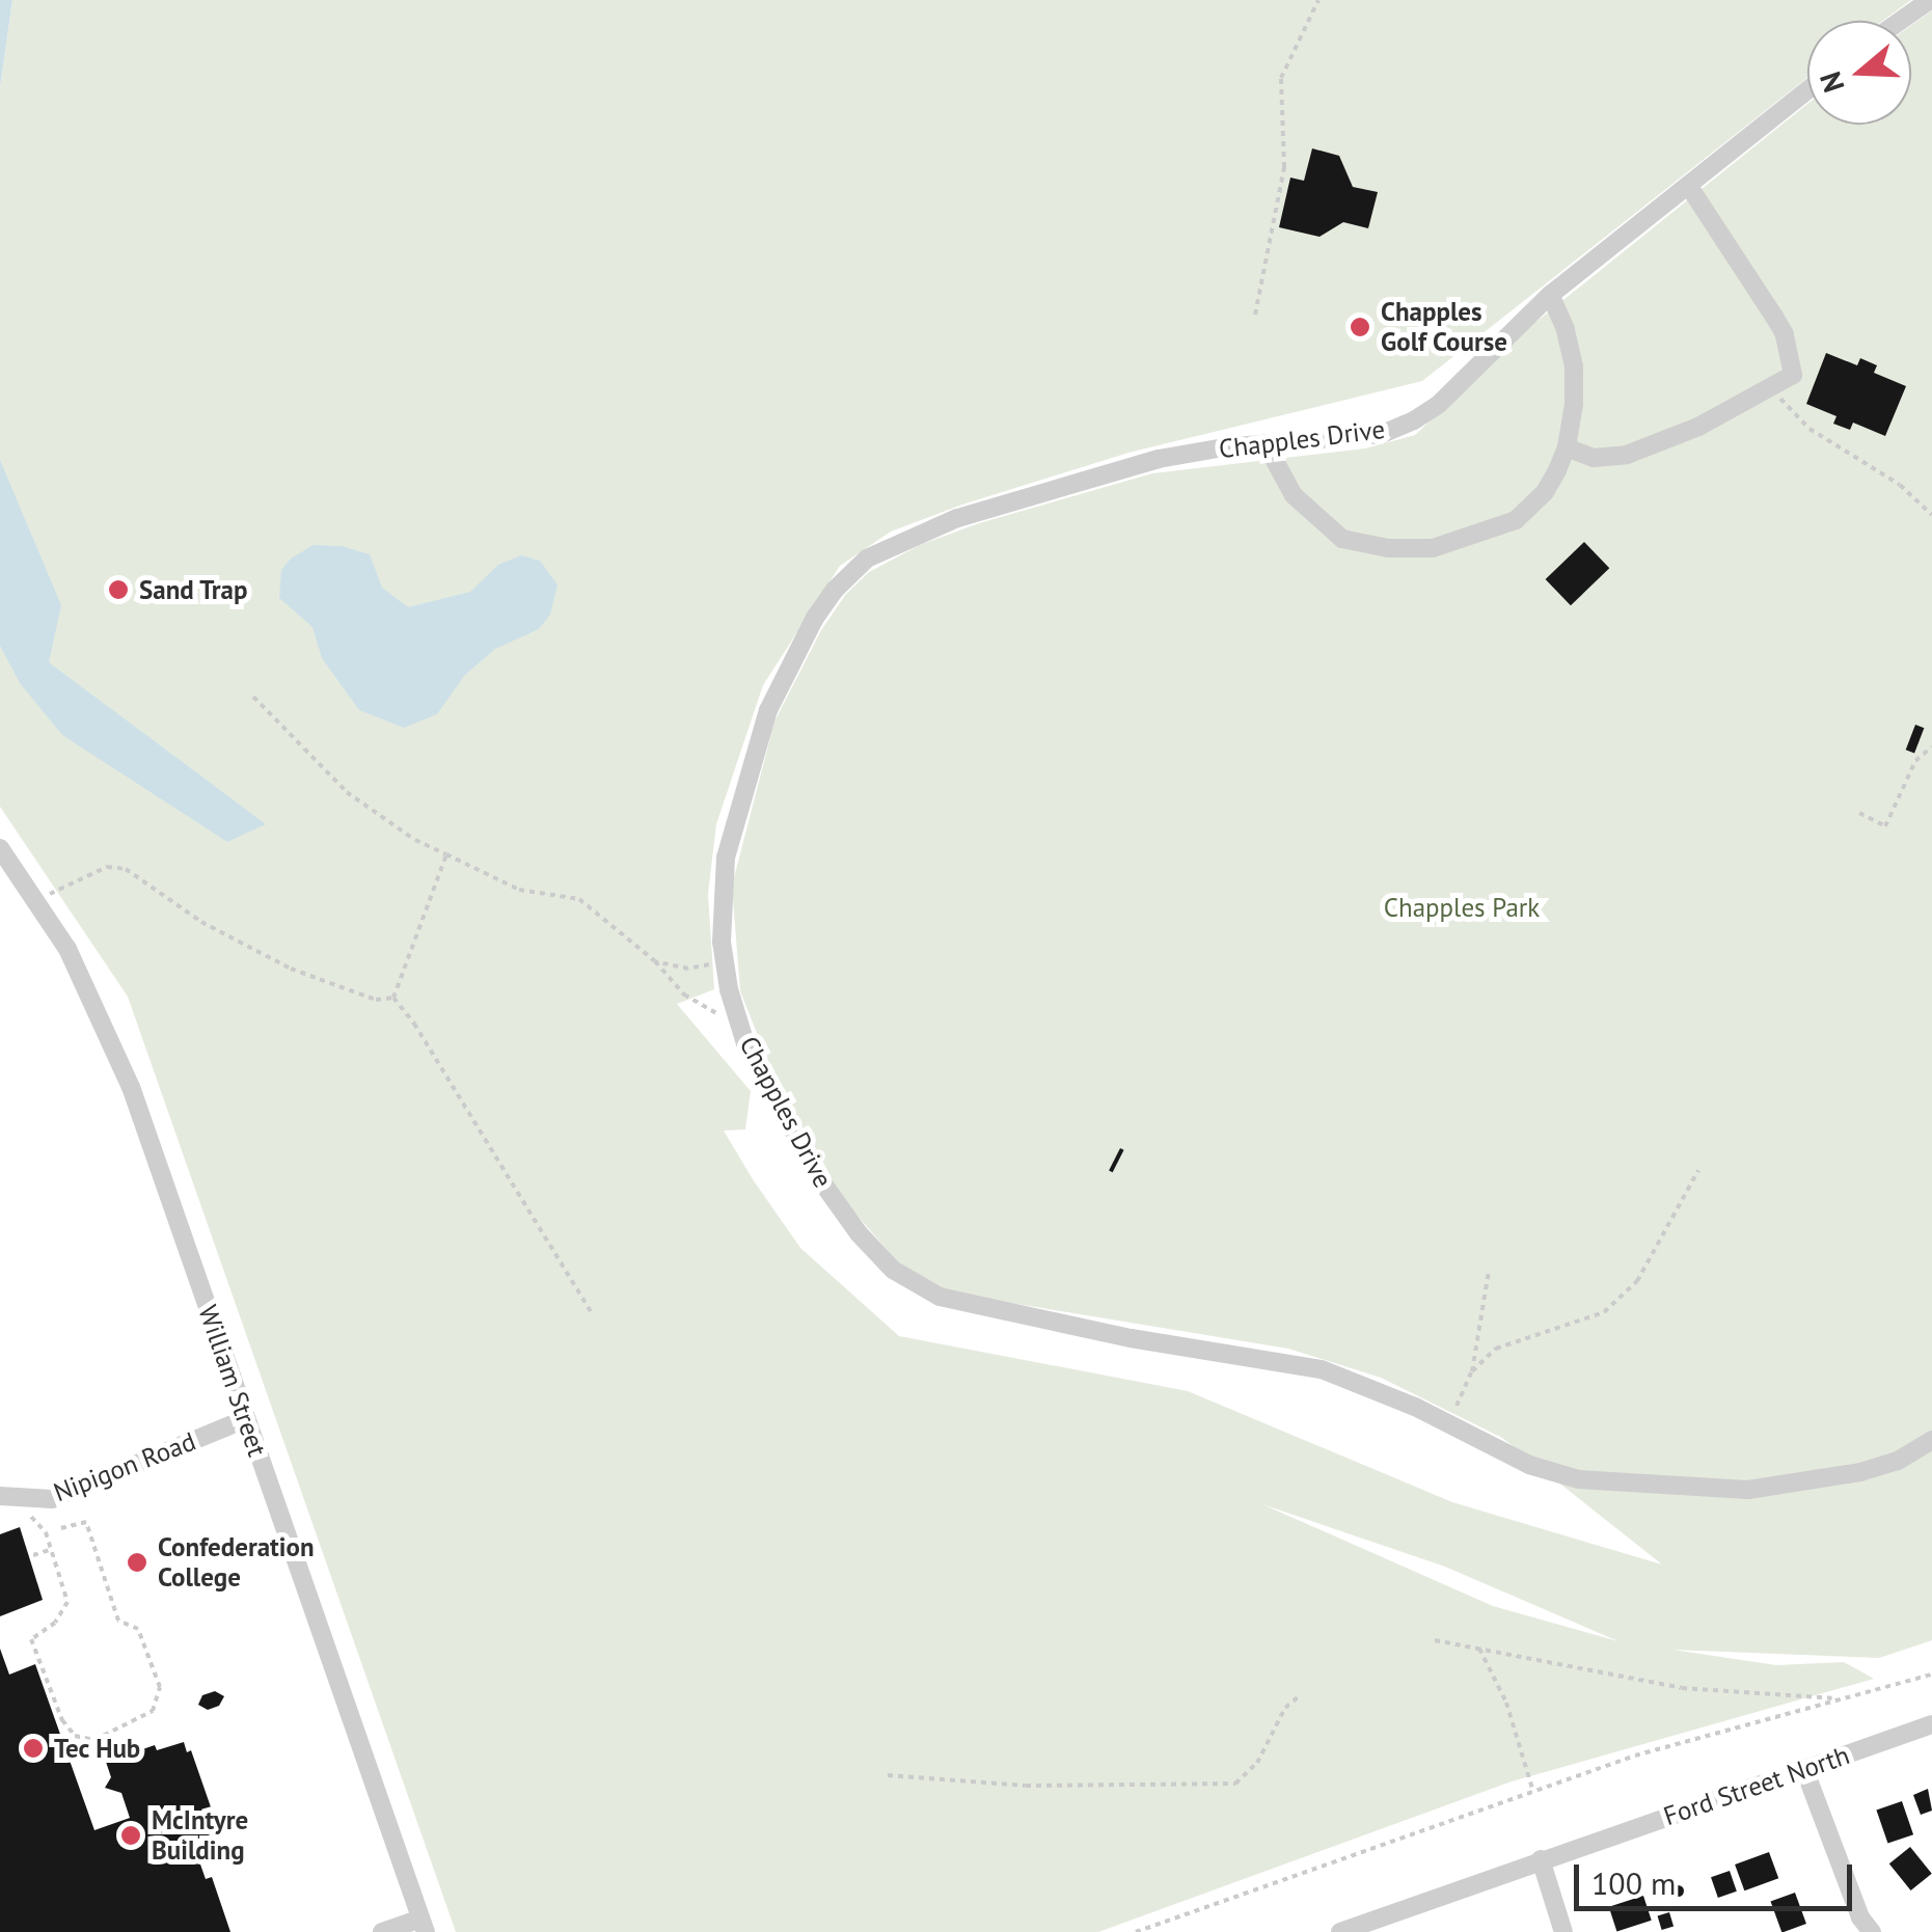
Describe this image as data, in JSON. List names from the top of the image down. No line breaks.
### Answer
{"streets":{"street":["Chapples Drive","William Street","Nipigon Road","Ford Street North"]},"crossings":[["William Street","Nipigon Road"]],"parks":["Chapples Park"],"places":["Chapples Golf Course","Sand Trap","Confederation College","Tec Hub","McIntyre Building"],"scale_bar":"100 m","north":"left"}
